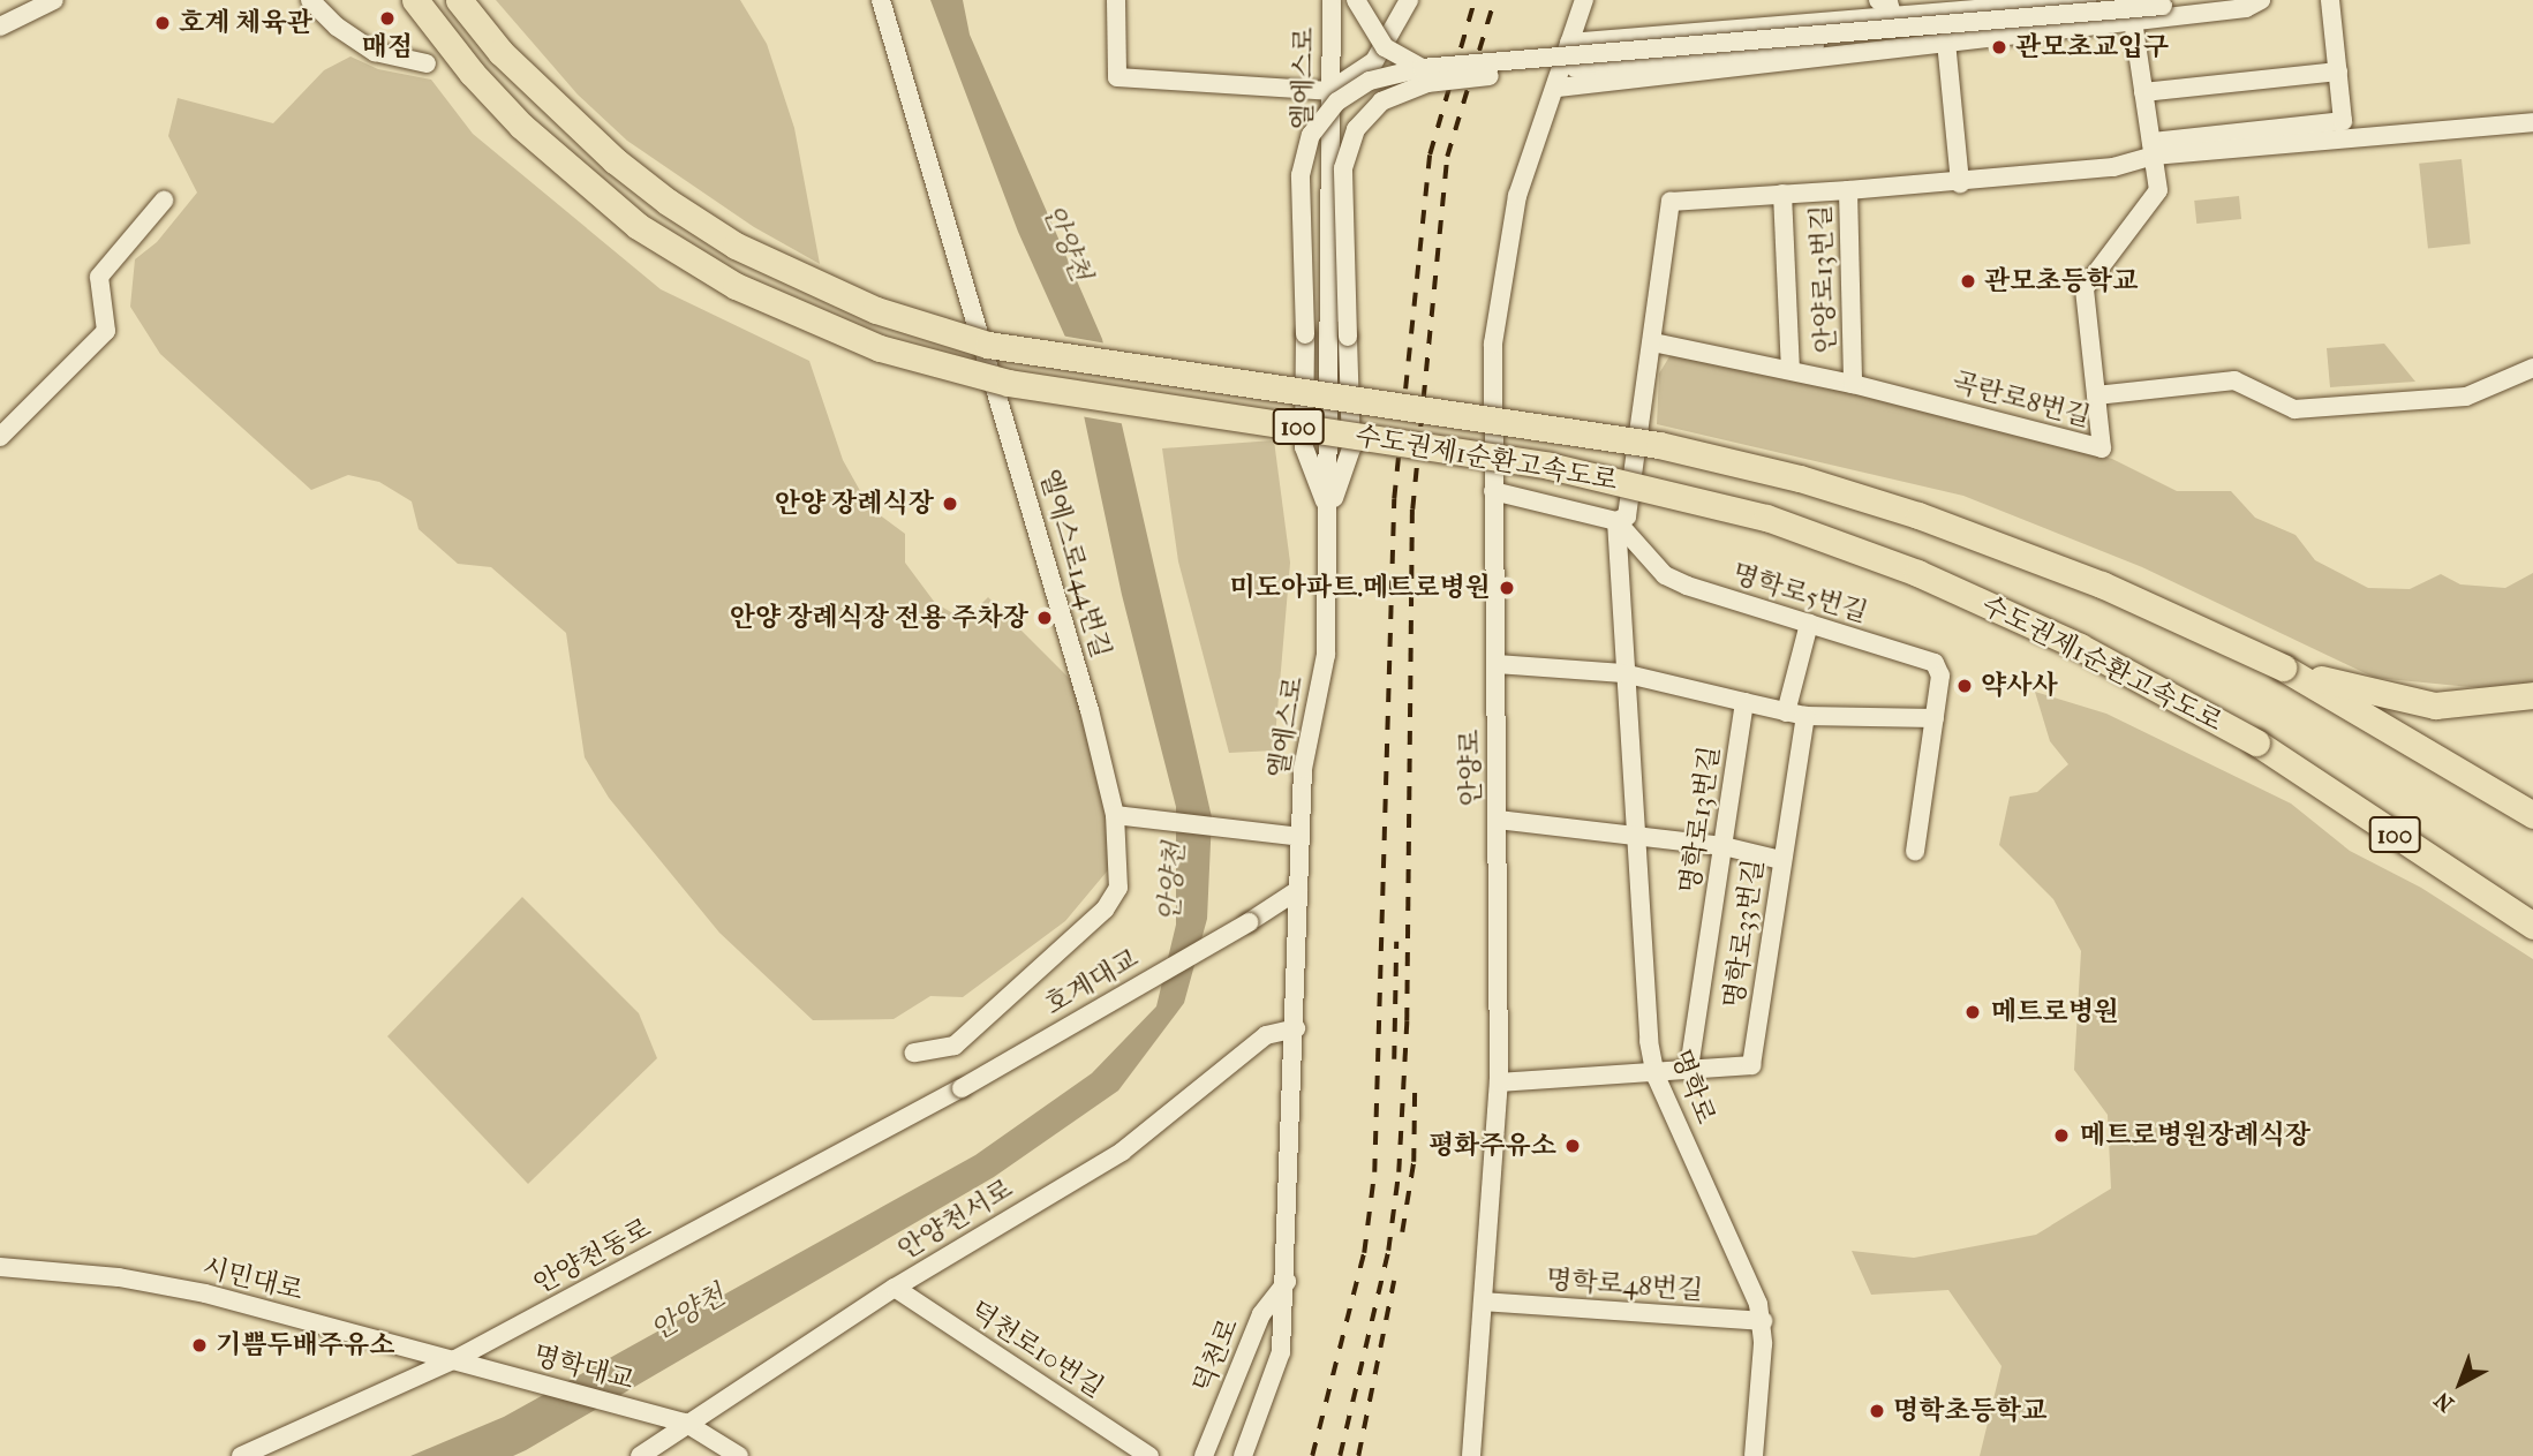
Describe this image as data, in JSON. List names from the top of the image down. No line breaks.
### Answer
{"streets":{"highway":["100","수도권제1순환고속도로"],"street":["엘에스로","안양로13번길","곡란로8번길","엘에스로144번길","명학로5번길","안양로","명학로13번길","명학로33번길","호계대교","명학로","안양천서로","안양천동로","시민대로","명학로48번길","덕천로10번길","덕천로","명학대교"]},"crossings":[["엘에스로","호계대교"],["엘에스로","안양천서로"],["엘에스로","덕천로"],["안양로13번길","곡란로8번길"],["안양로13번길","명학로5번길"],["안양로13번길","명학로"],["명학로5번길","명학로"],["안양로","명학로33번길"],["안양로","명학로48번길"],["명학로13번길","명학로33번길"],["명학로33번길","명학로"],["호계대교","안양천동로"],["명학로","명학로48번길"],["안양천서로","덕천로10번길"],["안양천서로","명학대교"],["안양천동로","시민대로"],["시민대로","명학대교"]],"water":["안양천"],"places":["매점","호계 체육관","관모초교입구","관모초등학교","안양 장례식장","미도아파트.메트로병원","안양 장례식장 전용 주차장","약사사","메트로병원","메트로병원장례식장","평화주유소","기쁨두배주유소","명학초등학교"],"north":"bottom left"}
